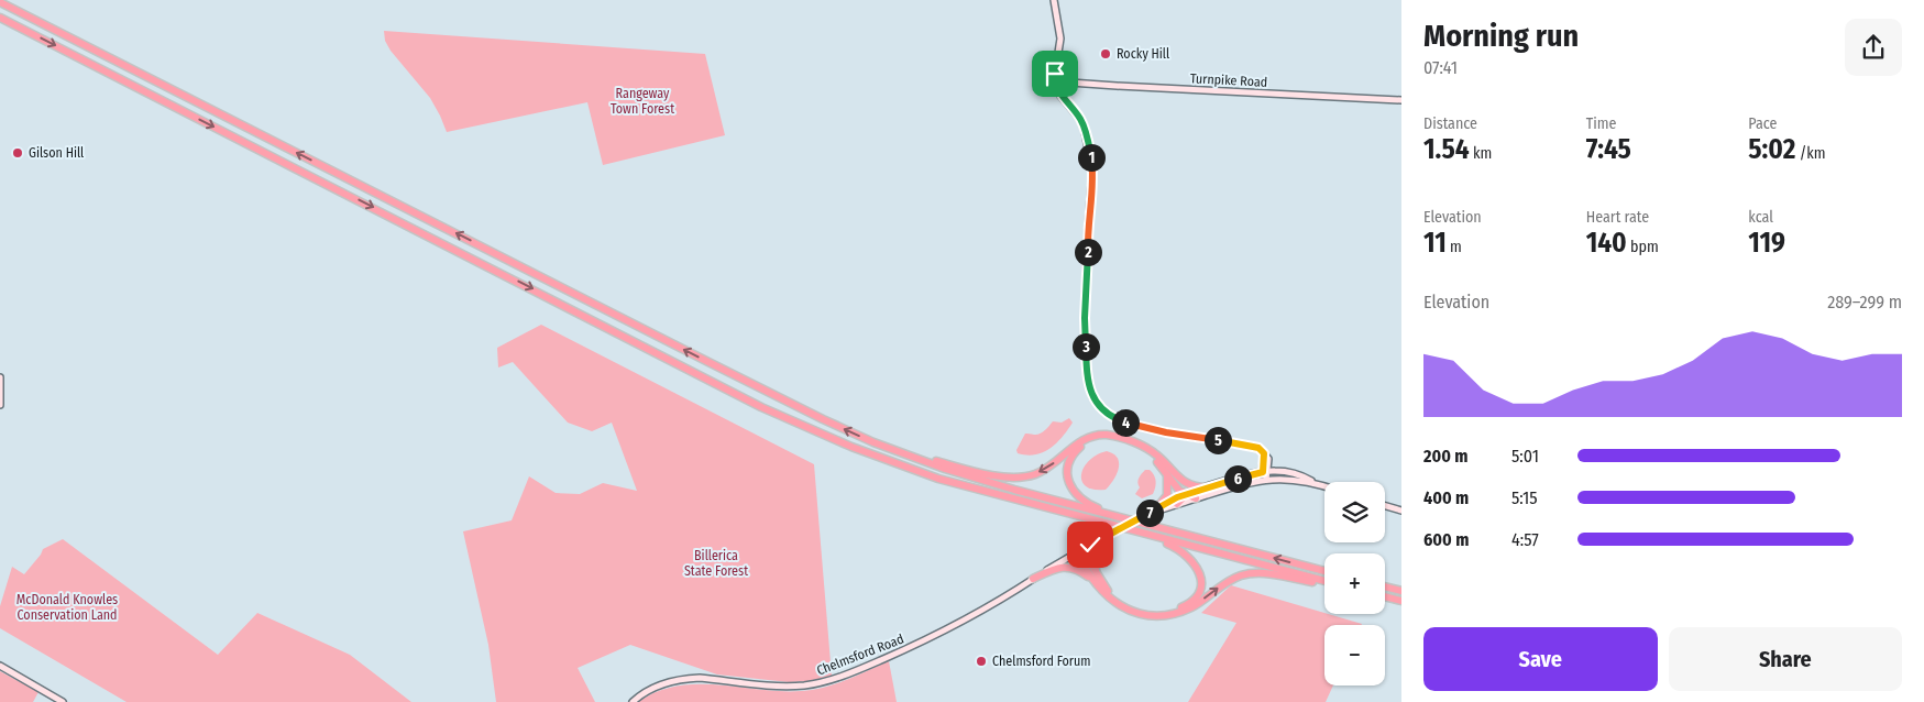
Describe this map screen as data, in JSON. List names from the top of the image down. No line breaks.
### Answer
{"streets":{"main road":["Turnpike Road","Chelmsford Road"]},"parks":["Rangeway Town Forest","Billerica State Forest","McDonald Knowles Conservation Land"],"places":["Rocky Hill","Gilson Hill","Chelmsford Forum"],"page":{"heading":["Morning run","07:41"],"stats":[["Distance","1.54 km"],["Time","7:45"],["Pace","5:02 /km"],["Elevation","11 m"],["Heart rate","140 bpm"],["kcal","119"]],"pins":["1","2","3","4","5","6","7"],"chart":["Elevation","289–299 m"],"list":[{"name":"200 m","note":"5:01"},{"name":"400 m","note":"5:15"},{"name":"600 m","note":"4:57"}],"map_buttons":["+","−"],"buttons":["Save","Share"]}}
